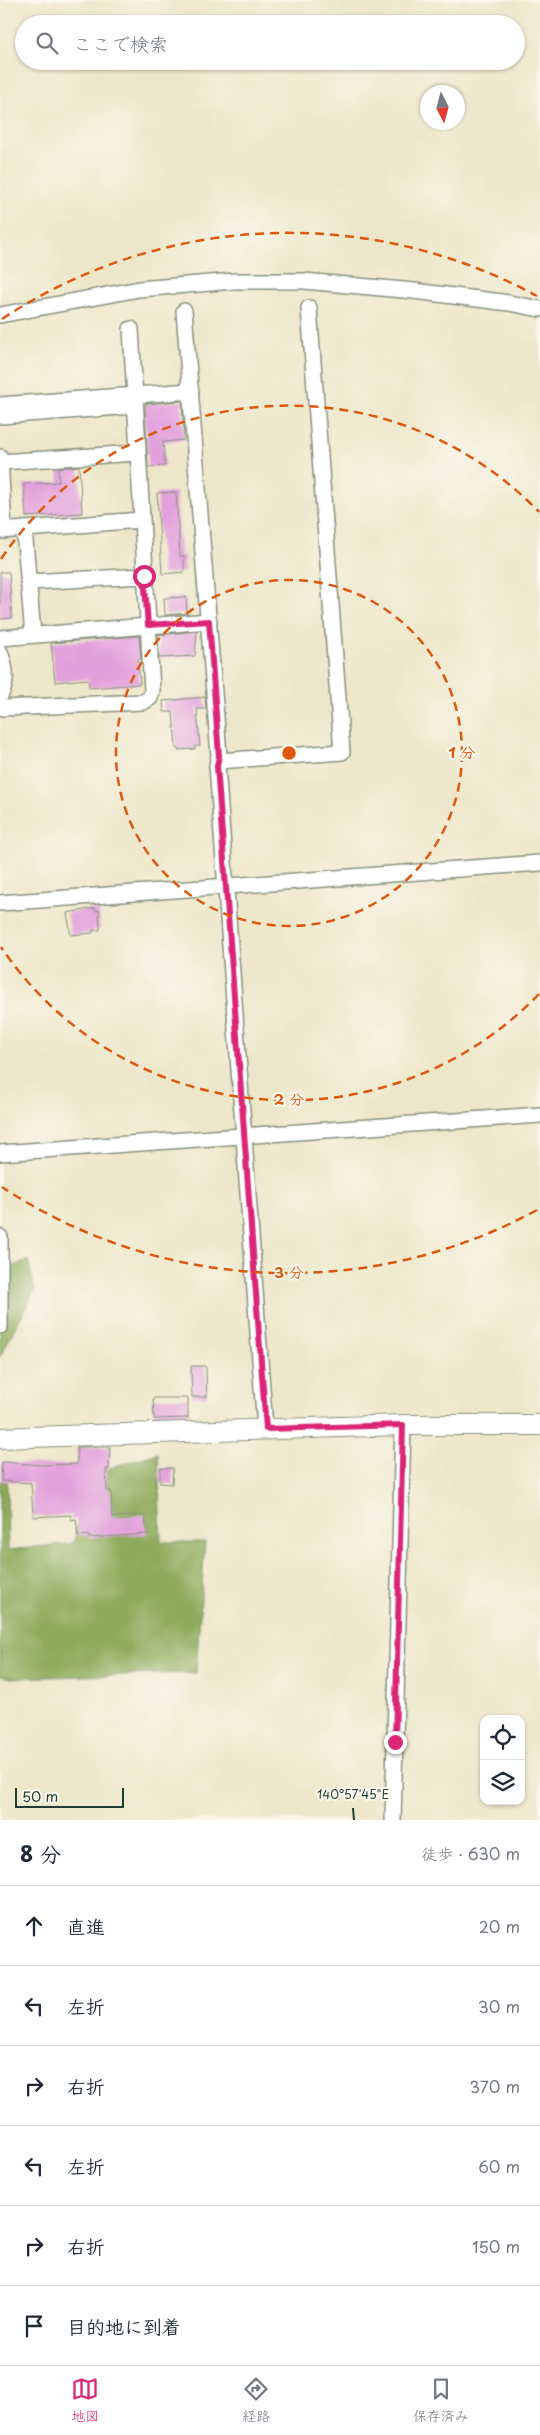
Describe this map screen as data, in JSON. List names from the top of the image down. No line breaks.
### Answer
{"scale_bar":"50 m","north":"bottom","page":{"search":"ここで検索","scale":"50 m","heading":["8 分","徒歩 · 630 m"],"list":[["直進","20 m"],["左折","30 m"],["右折","370 m"],["左折","60 m"],["右折","150 m"],"目的地に到着"],"nav":["地図","経路","保存済み"]},"coordinates":["140°57'45\"E"],"rings":["1 分","2 分","3 分"]}
